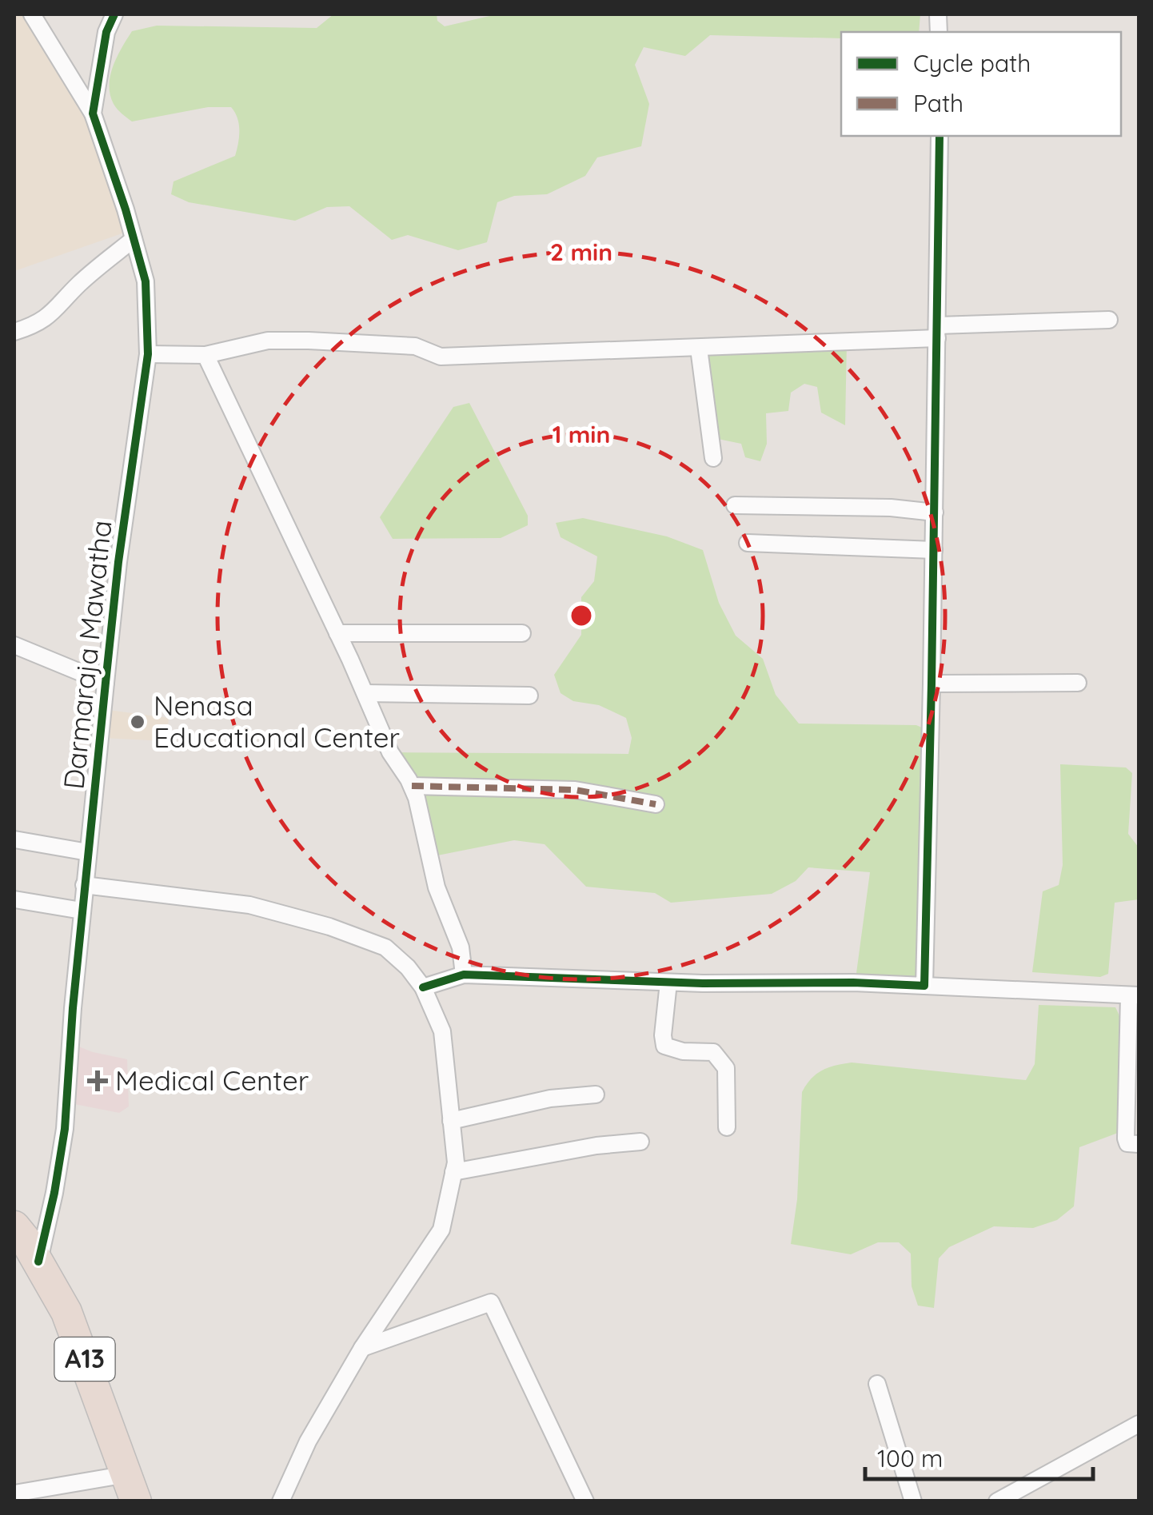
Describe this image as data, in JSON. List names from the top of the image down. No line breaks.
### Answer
{"streets":{"highway":["A13"],"street":["Darmaraja Mawatha"]},"crossings":[["Darmaraja Mawatha","A13"]],"places":{"other":["Nenasa Educational Center"],"health":["Medical Center"]},"legend":["Cycle path","Path"],"scale_bar":"100 m","rings":["2 min","1 min"]}
